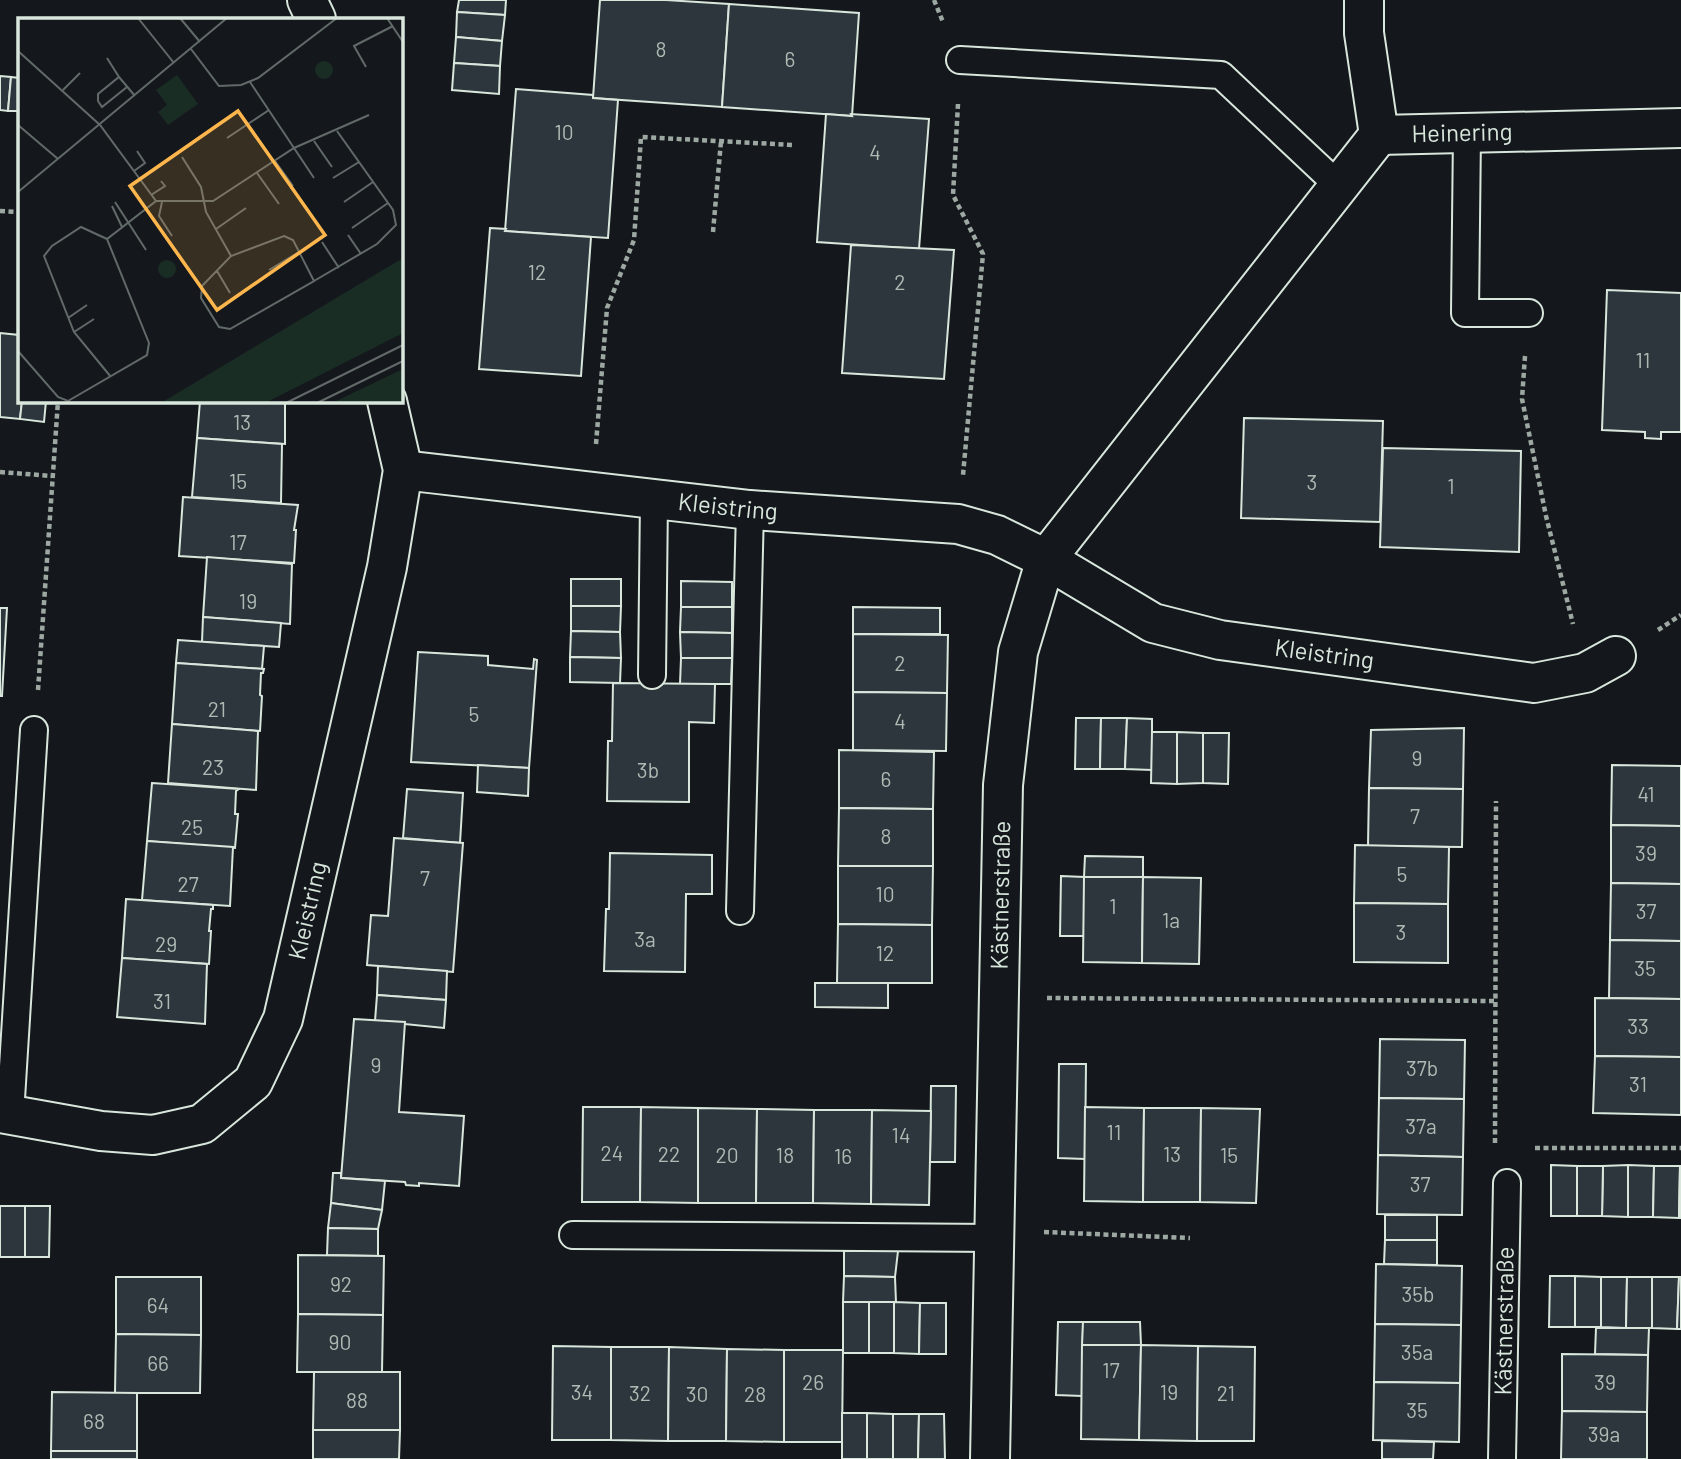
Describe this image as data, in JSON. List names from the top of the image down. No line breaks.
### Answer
{"streets":{"street":["Heinering","Kleistring","Kästnerstraße"]},"crossings":[["Kleistring","Kästnerstraße"]],"house_numbers":["8","6","10","4","12","2","11","13","15","3","1","17","19","2","21","5","4","9","23","3b","6","41","7","25","8","39","5","7","27","10","1","37","1a","3","3a","29","12","35","31","33","9","37b","31","37a","11","14","24","22","13","20","18","15","16","37","92","35b","64","90","35a","66","17","26","39","34","19","32","21","30","28","88","35","68","39a"]}
